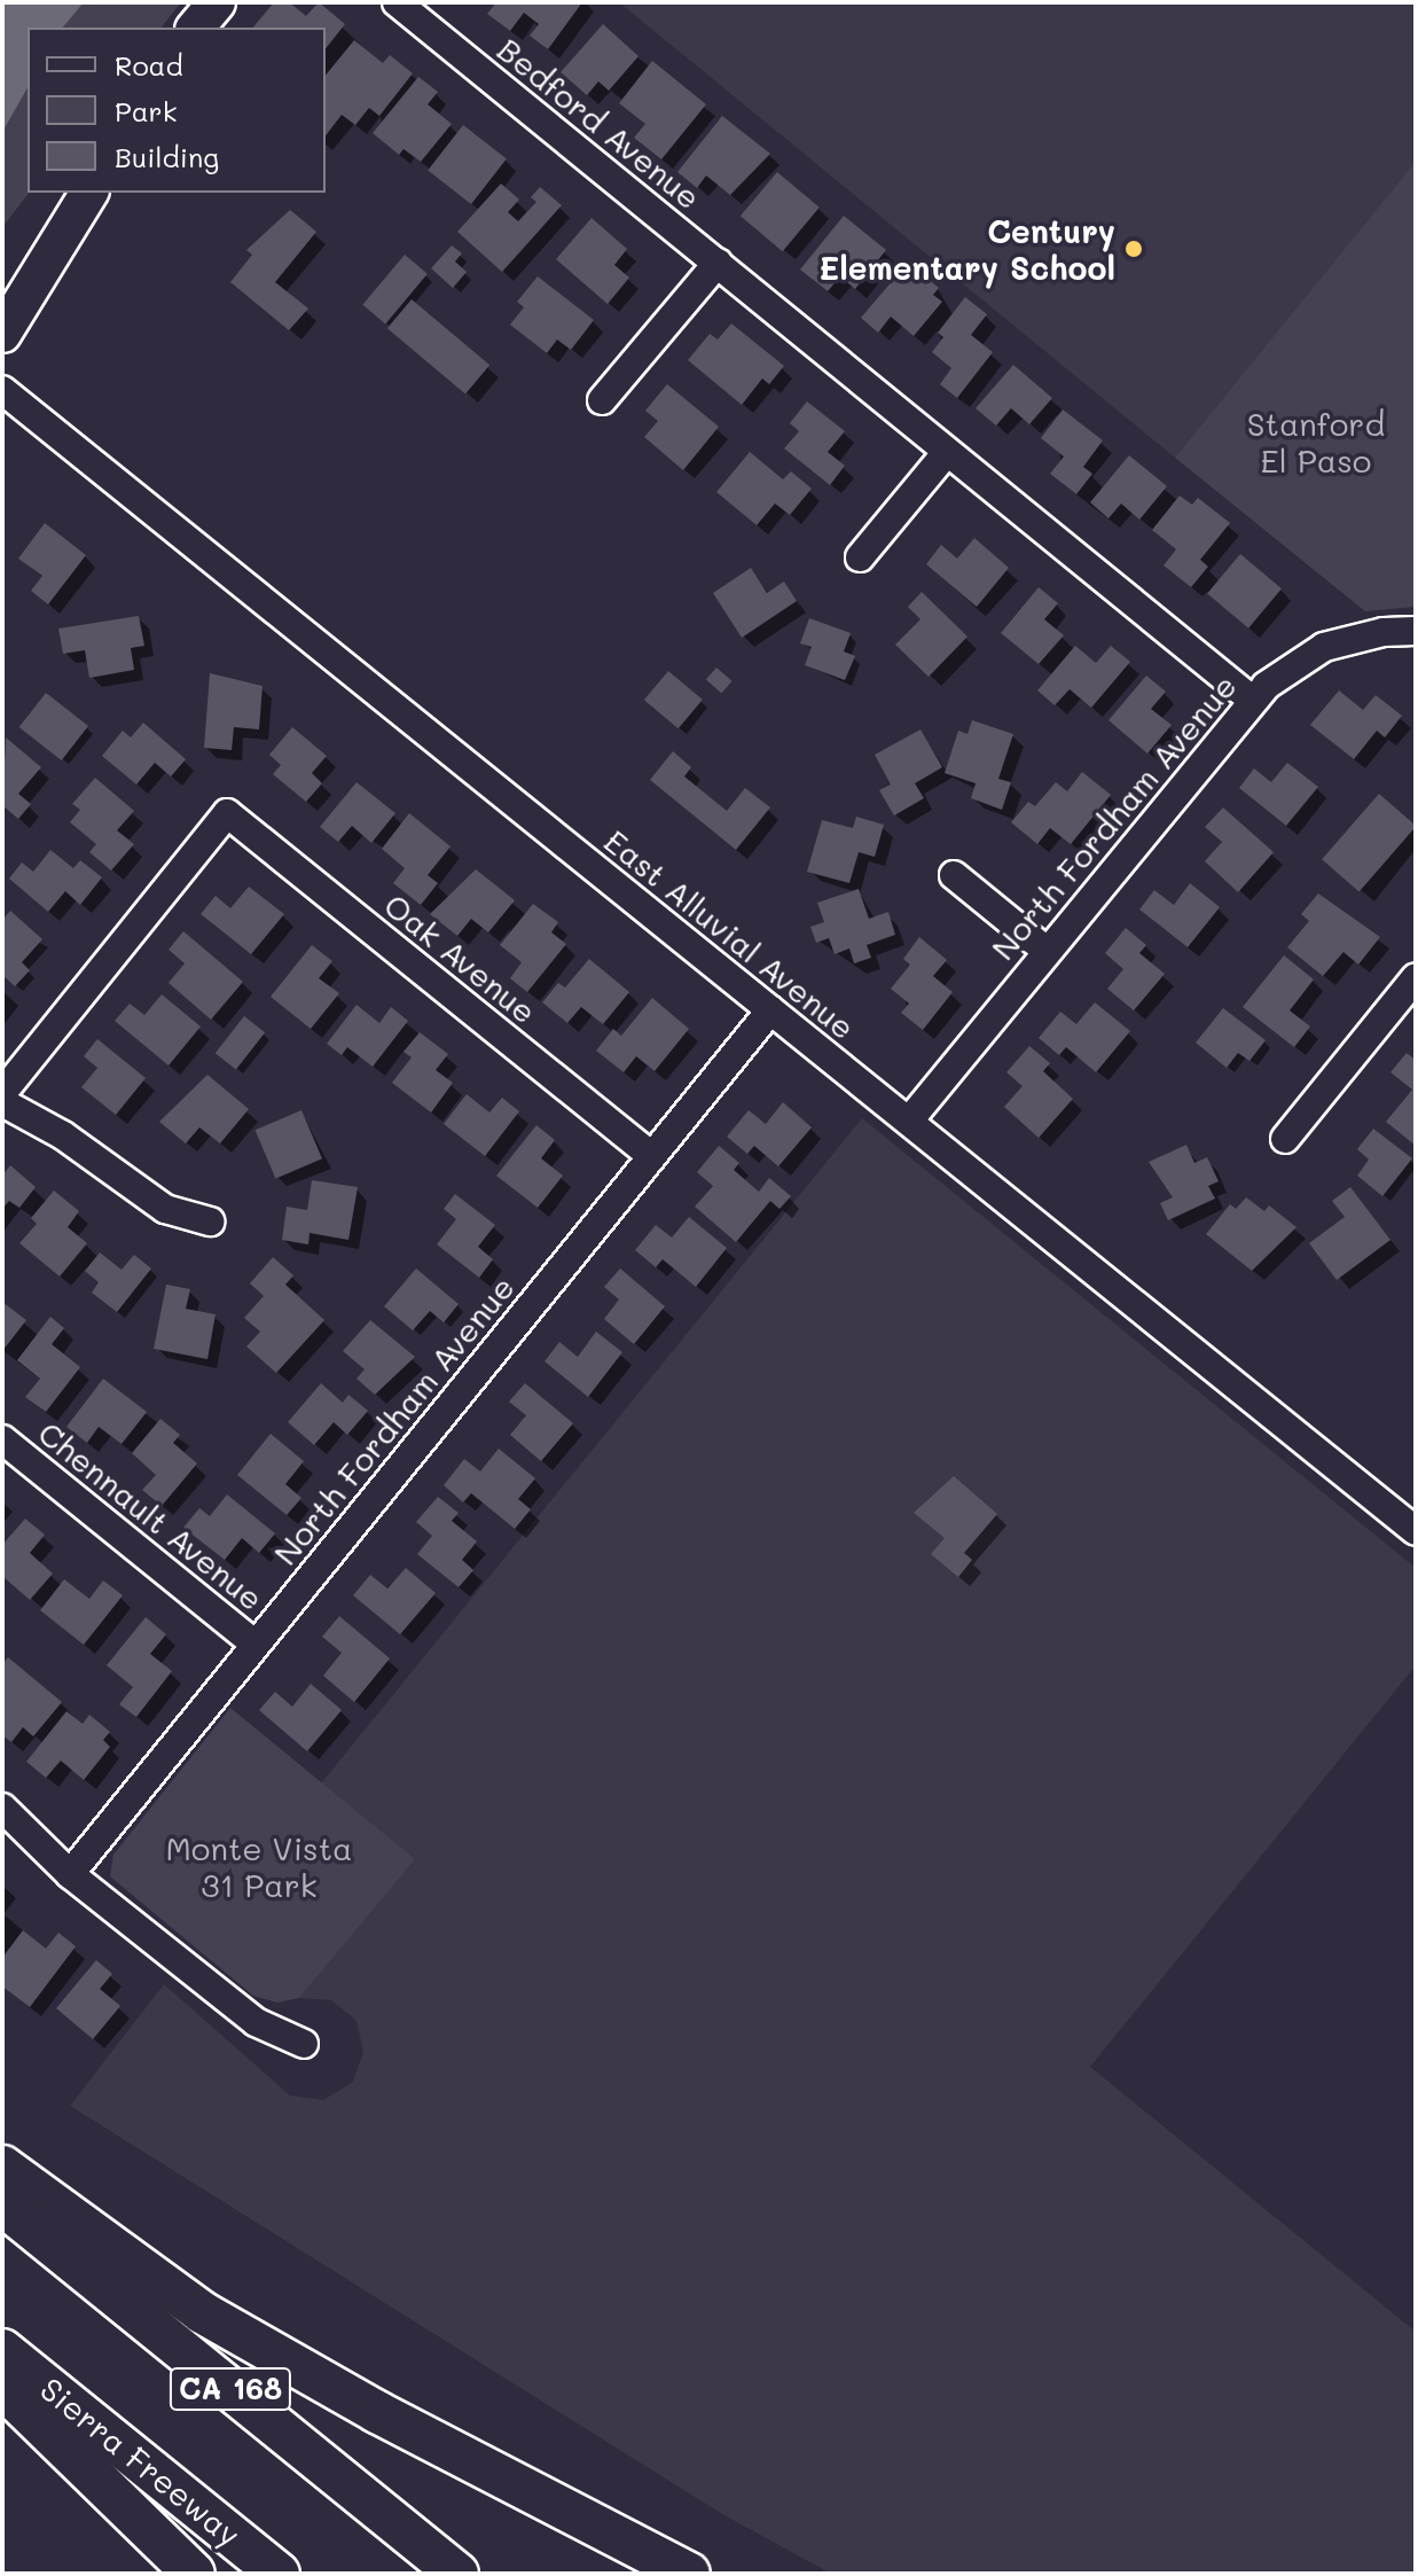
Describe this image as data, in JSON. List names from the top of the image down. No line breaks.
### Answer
{"streets":{"highway":["CA 168","Sierra Freeway"],"street":["Bedford Avenue","North Fordham Avenue","East Alluvial Avenue","Oak Avenue","Chennault Avenue"]},"crossings":[["Bedford Avenue","North Fordham Avenue"],["North Fordham Avenue","East Alluvial Avenue"],["North Fordham Avenue","Oak Avenue"],["North Fordham Avenue","Chennault Avenue"]],"parks":["Stanford El Paso","Monte Vista 31 Park"],"places":["Century Elementary School"],"legend":["Road","Park","Building"]}
